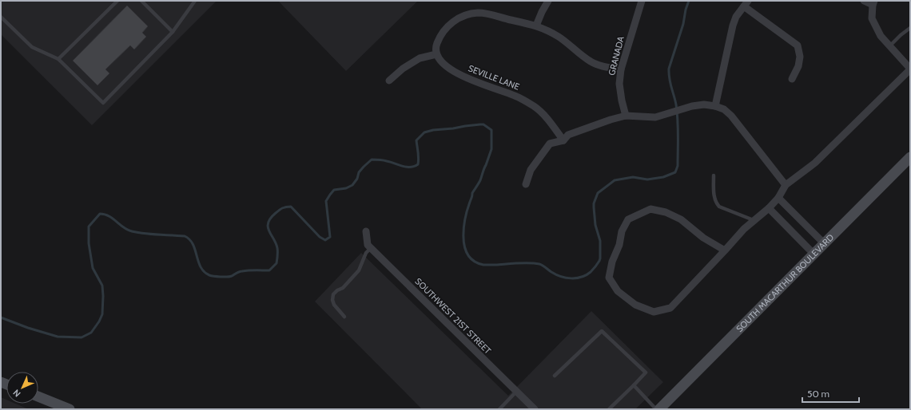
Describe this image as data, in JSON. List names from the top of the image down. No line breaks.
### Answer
{"streets":{"main road":["SOUTH MACARTHUR BOULEVARD"],"street":["GRANADA","SEVILLE LANE","SOUTHWEST 21ST STREET"]},"scale_bar":"50 m","north":"bottom left"}
